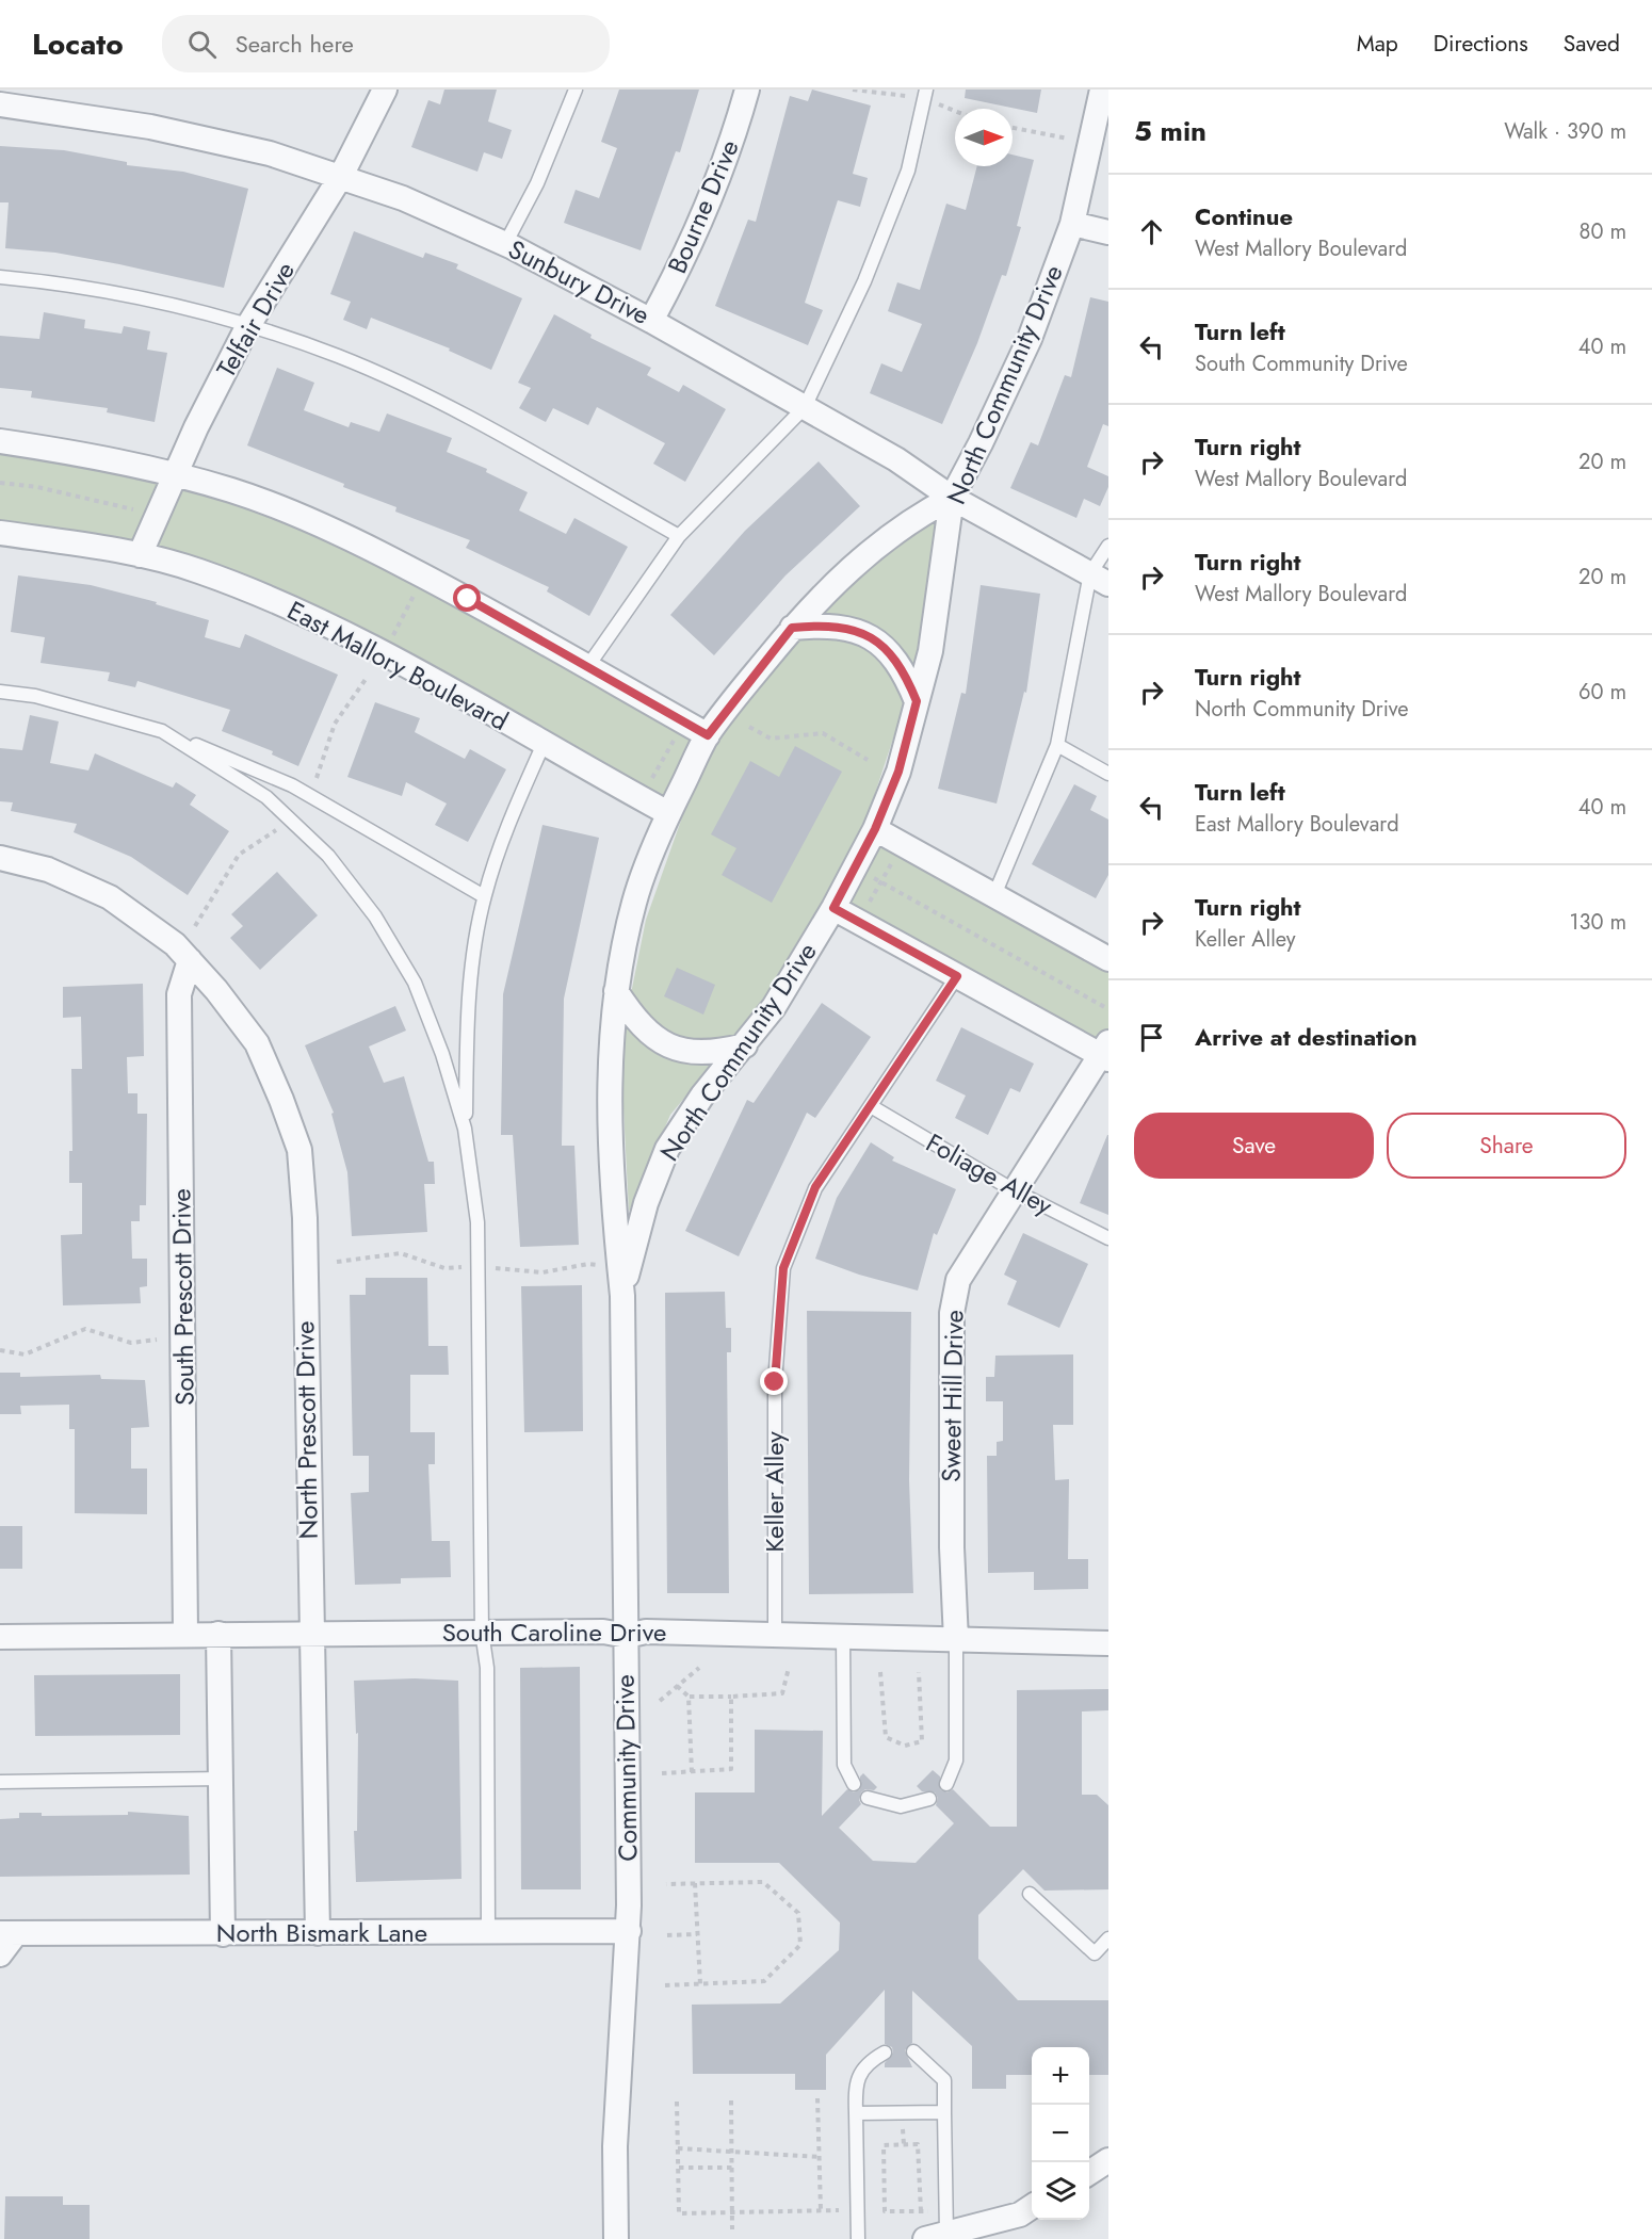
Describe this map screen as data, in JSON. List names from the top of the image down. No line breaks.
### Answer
{"streets":{"street":["Bourne Drive","Sunbury Drive","Telfair Drive","North Community Drive","East Mallory Boulevard","South Prescott Drive","Sweet Hill Drive","North Prescott Drive","South Caroline Drive","Community Drive","North Bismark Lane"],"lane":["Foliage Alley","Keller Alley"]},"crossings":[["Bourne Drive","Sunbury Drive"],["Sunbury Drive","Telfair Drive"],["Sunbury Drive","North Community Drive"],["Telfair Drive","East Mallory Boulevard"],["North Community Drive","Community Drive"],["Foliage Alley","Sweet Hill Drive"],["Foliage Alley","Keller Alley"],["South Prescott Drive","North Prescott Drive"],["South Prescott Drive","South Caroline Drive"],["Sweet Hill Drive","South Caroline Drive"],["North Prescott Drive","South Caroline Drive"],["North Prescott Drive","North Bismark Lane"],["Keller Alley","South Caroline Drive"],["South Caroline Drive","Community Drive"],["Community Drive","North Bismark Lane"]],"north":"right","page":{"header":"Locato","search":"Search here","nav":["Map","Directions","Saved"],"heading":["5 min","Walk · 390 m"],"list":[["Continue","West Mallory Boulevard","80 m"],["Turn left","South Community Drive","40 m"],["Turn right","West Mallory Boulevard","20 m"],["Turn right","West Mallory Boulevard","20 m"],["Turn right","North Community Drive","60 m"],["Turn left","East Mallory Boulevard","40 m"],["Turn right","Keller Alley","130 m"],"Arrive at destination"],"buttons":["Save","Share"],"map_buttons":["+","−"]}}
